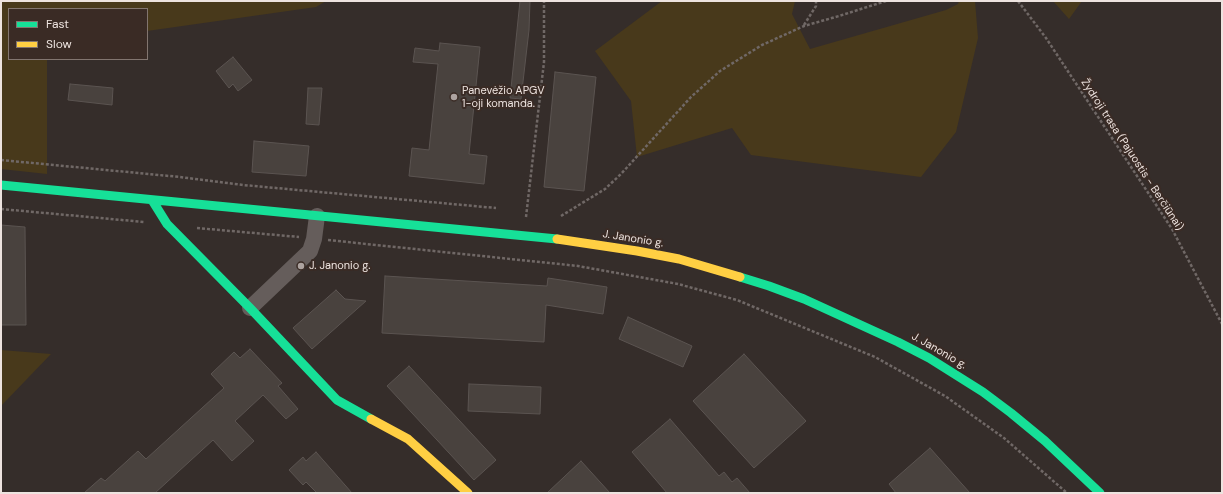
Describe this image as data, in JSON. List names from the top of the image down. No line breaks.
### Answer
{"streets":{"street":["J. Janonio g."],"path":["Žydroji trasa (Pajuostis - Berčiūnai)"]},"places":["Panevėžio APGV 1-oji komanda.","J. Janonio g."],"legend":["Fast","Slow"]}
